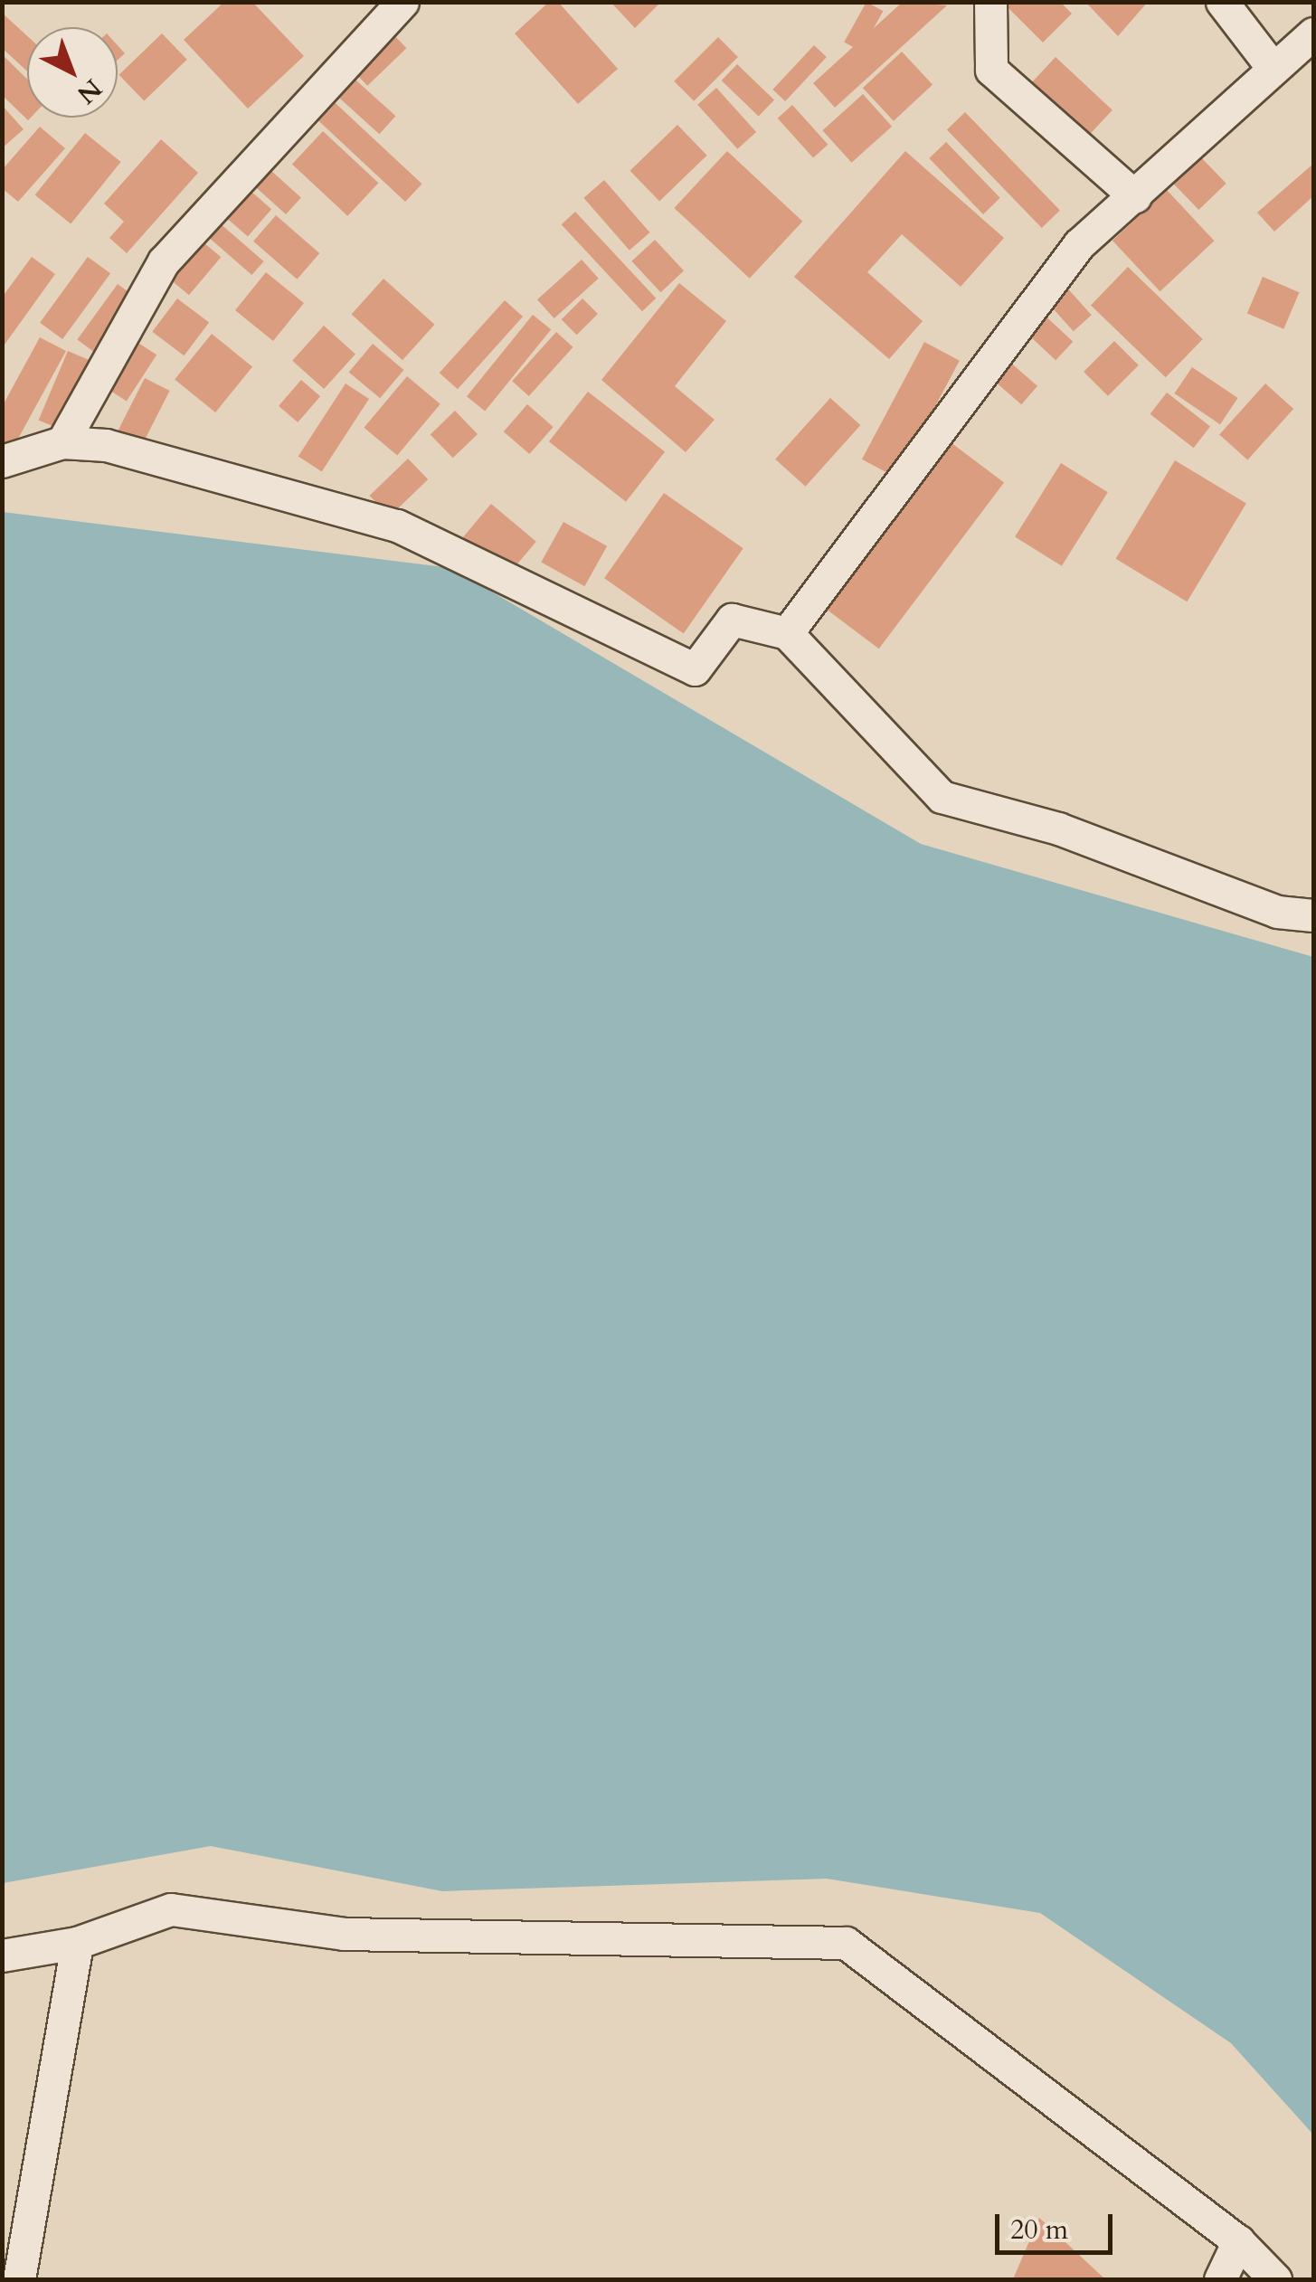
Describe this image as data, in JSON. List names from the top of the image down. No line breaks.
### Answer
{"scale_bar":"20 m","north":"bottom right"}
